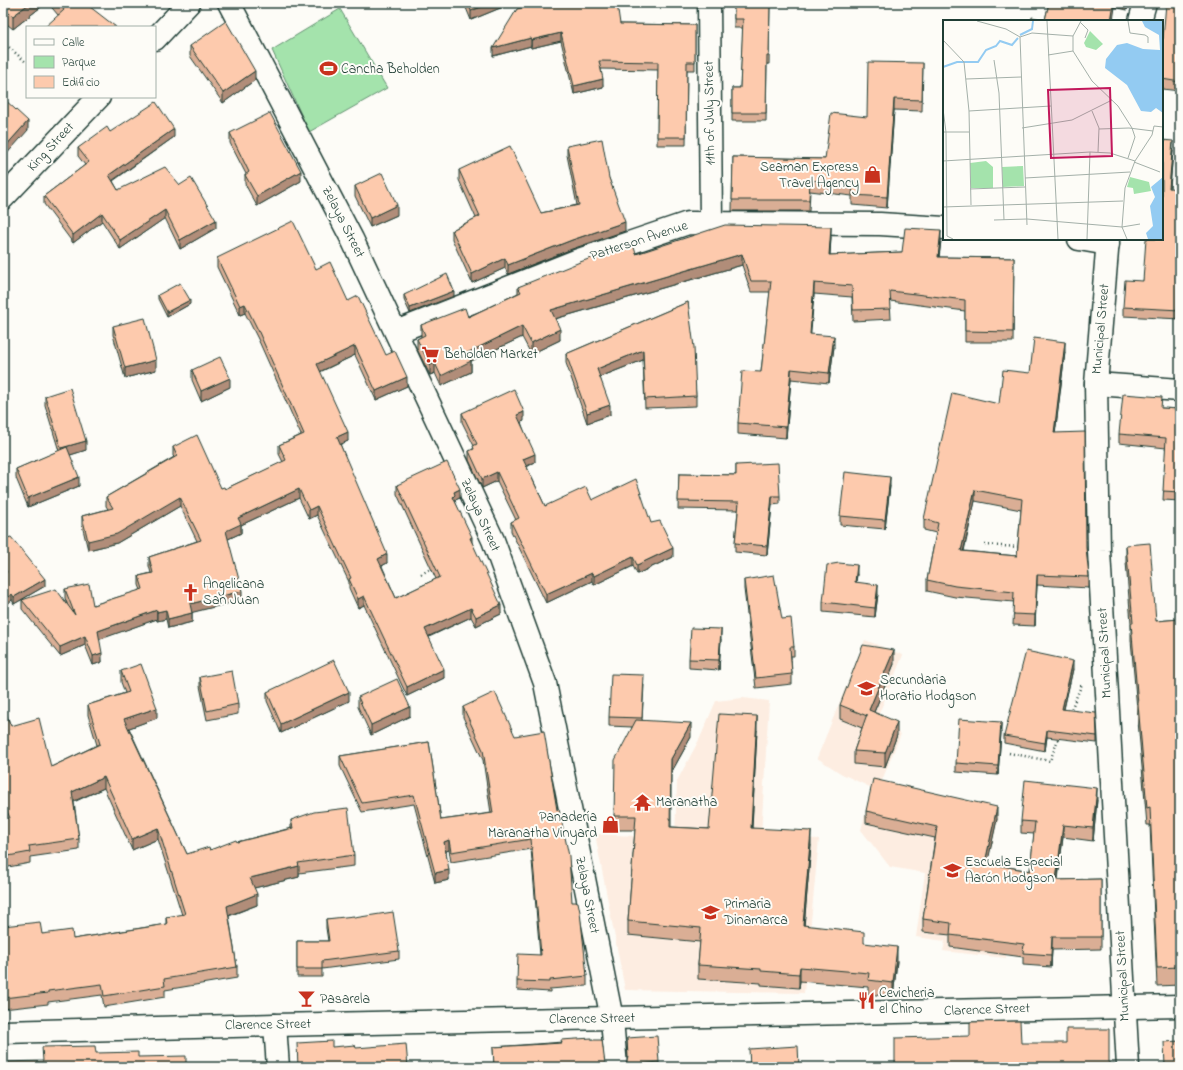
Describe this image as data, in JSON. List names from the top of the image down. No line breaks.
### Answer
{"streets":{"street":["11th of July Street","King Street","Zelaya Street","Patterson Avenue","Municipal Street","Clarence Street"]},"crossings":[["11th of July Street","Patterson Avenue"],["Zelaya Street","Patterson Avenue"],["Zelaya Street","Clarence Street"],["Municipal Street","Clarence Street"]],"places":{"sports":["Cancha Beholden"],"shop":["Seaman Express Travel Agency","Panadería Maranatha Vinyard"],"supermarket":["Beholden Market"],"church":["Angelicana San Juan"],"school or university":["Secundaria Horatio Hodgson","Escuela Especial Aarón Hodgson","Primaria Dinamarca"],"temple":["Maranatha"],"bar":["Pasarela"],"restaurant":["Cevicheria el Chino"]},"legend":["Calle","Parque","Edificio"]}
